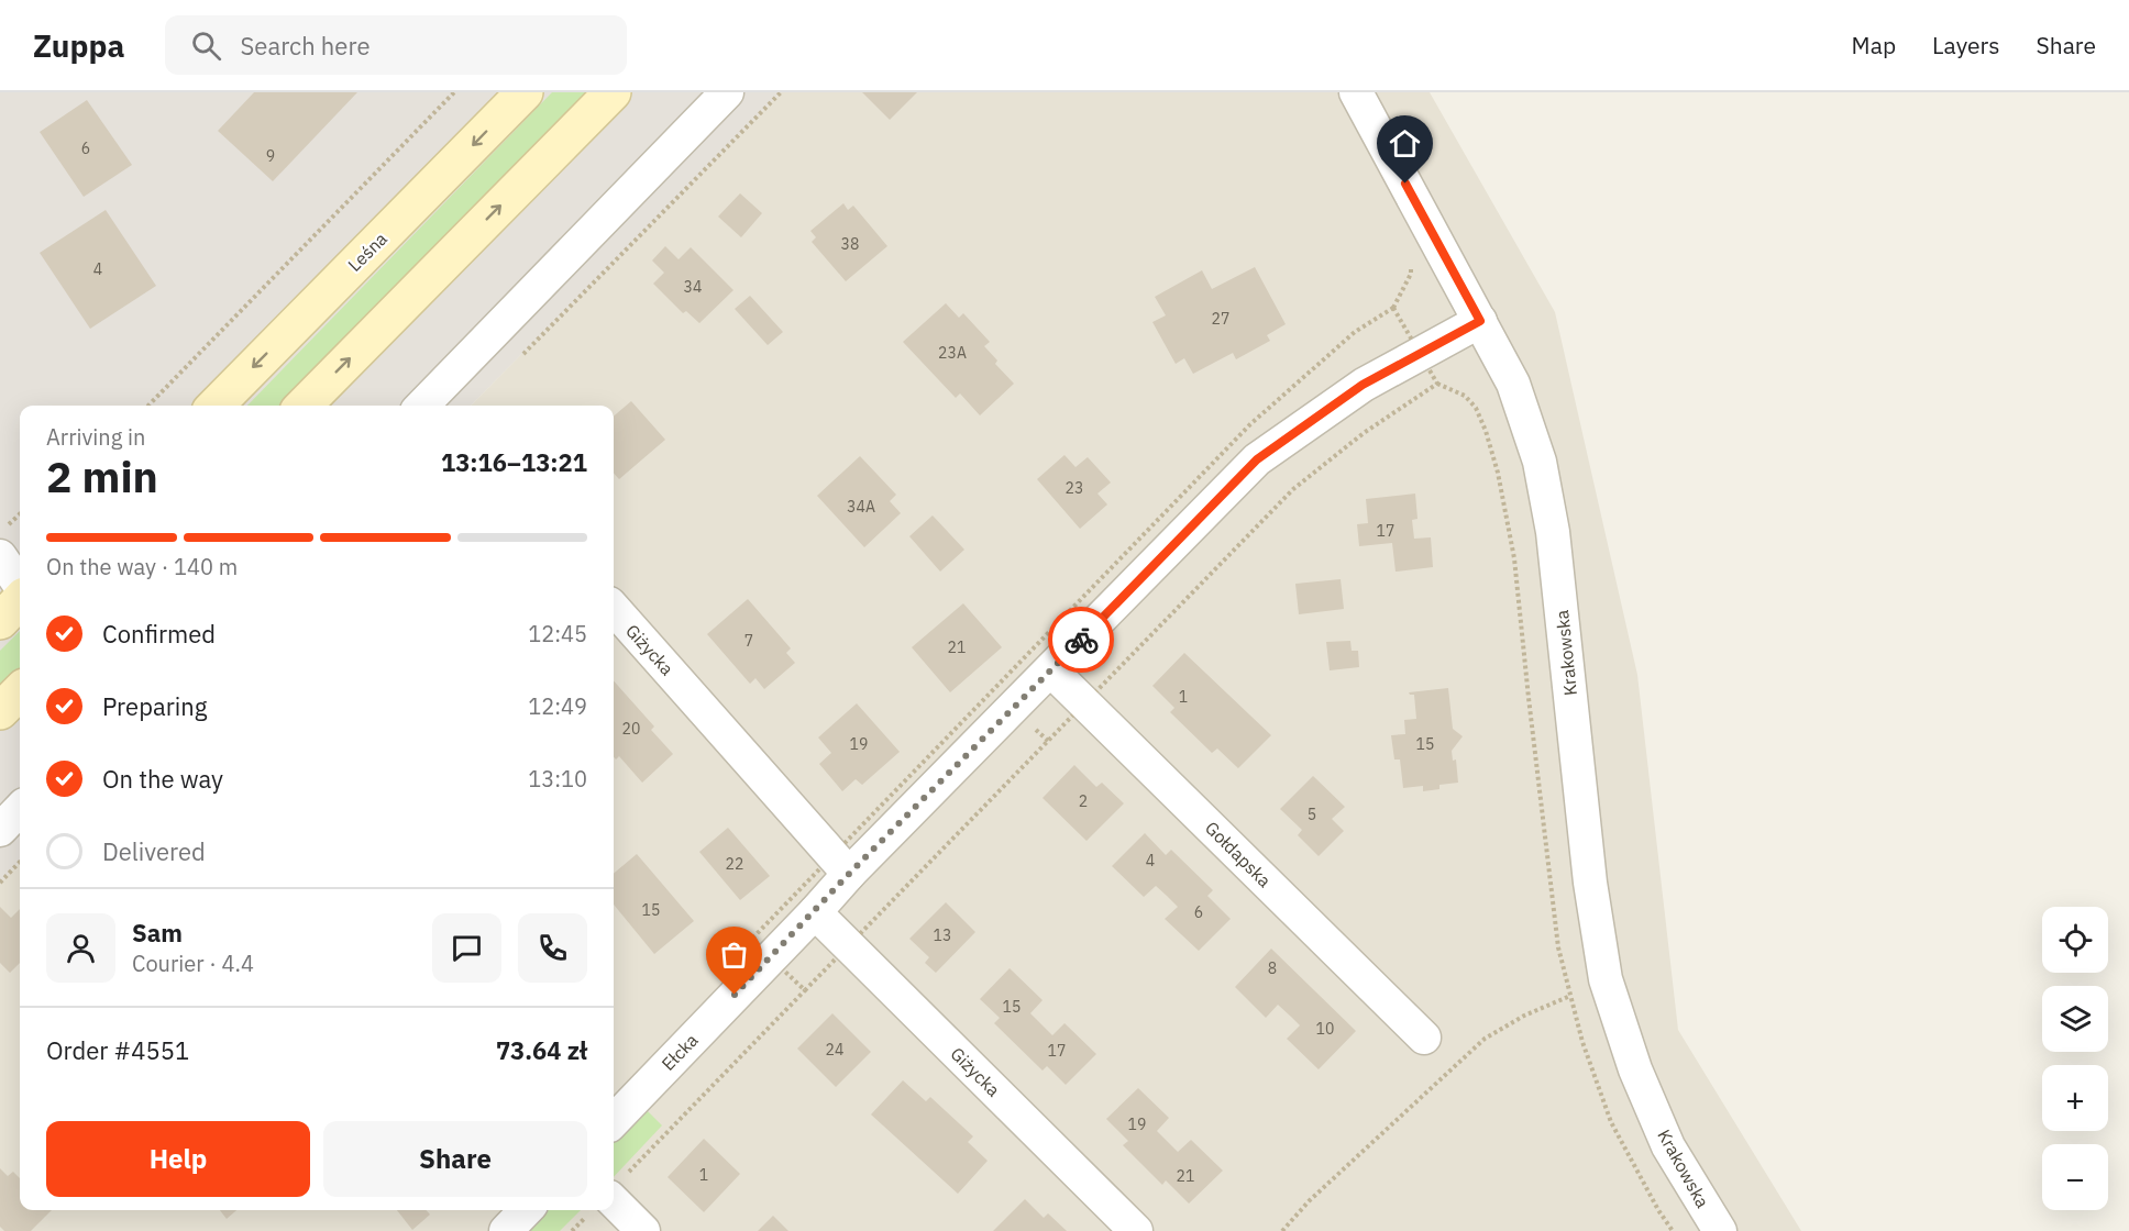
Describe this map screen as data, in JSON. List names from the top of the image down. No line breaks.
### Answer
{"streets":{"main road":["Leśna"],"street":["Giżycka","Krakowska","Gołdapska","Ełcka"]},"crossings":[["Giżycka","Ełcka"],["Krakowska","Ełcka"],["Gołdapska","Ełcka"]],"house_numbers":["6","9","38","4","34","27","23A","23","34A","17","7","21","1","20","19","15","2","5","4","22","15","6","13","8","15","10","24","17","19","1","21"],"page":{"header":"Zuppa","search":"Search here","nav":["Map","Layers","Share"],"heading":["2 min","Arriving in","13:16–13:21"],"panel":["Sam","Courier · 4.4","Order #4551","73.64 zł"],"bar":"On the way · 140 m","list":[["Confirmed","12:45"],["Preparing","12:49"],["On the way","13:10"],"Delivered"],"map_buttons":["+","−"],"buttons":["Help","Share"]}}
